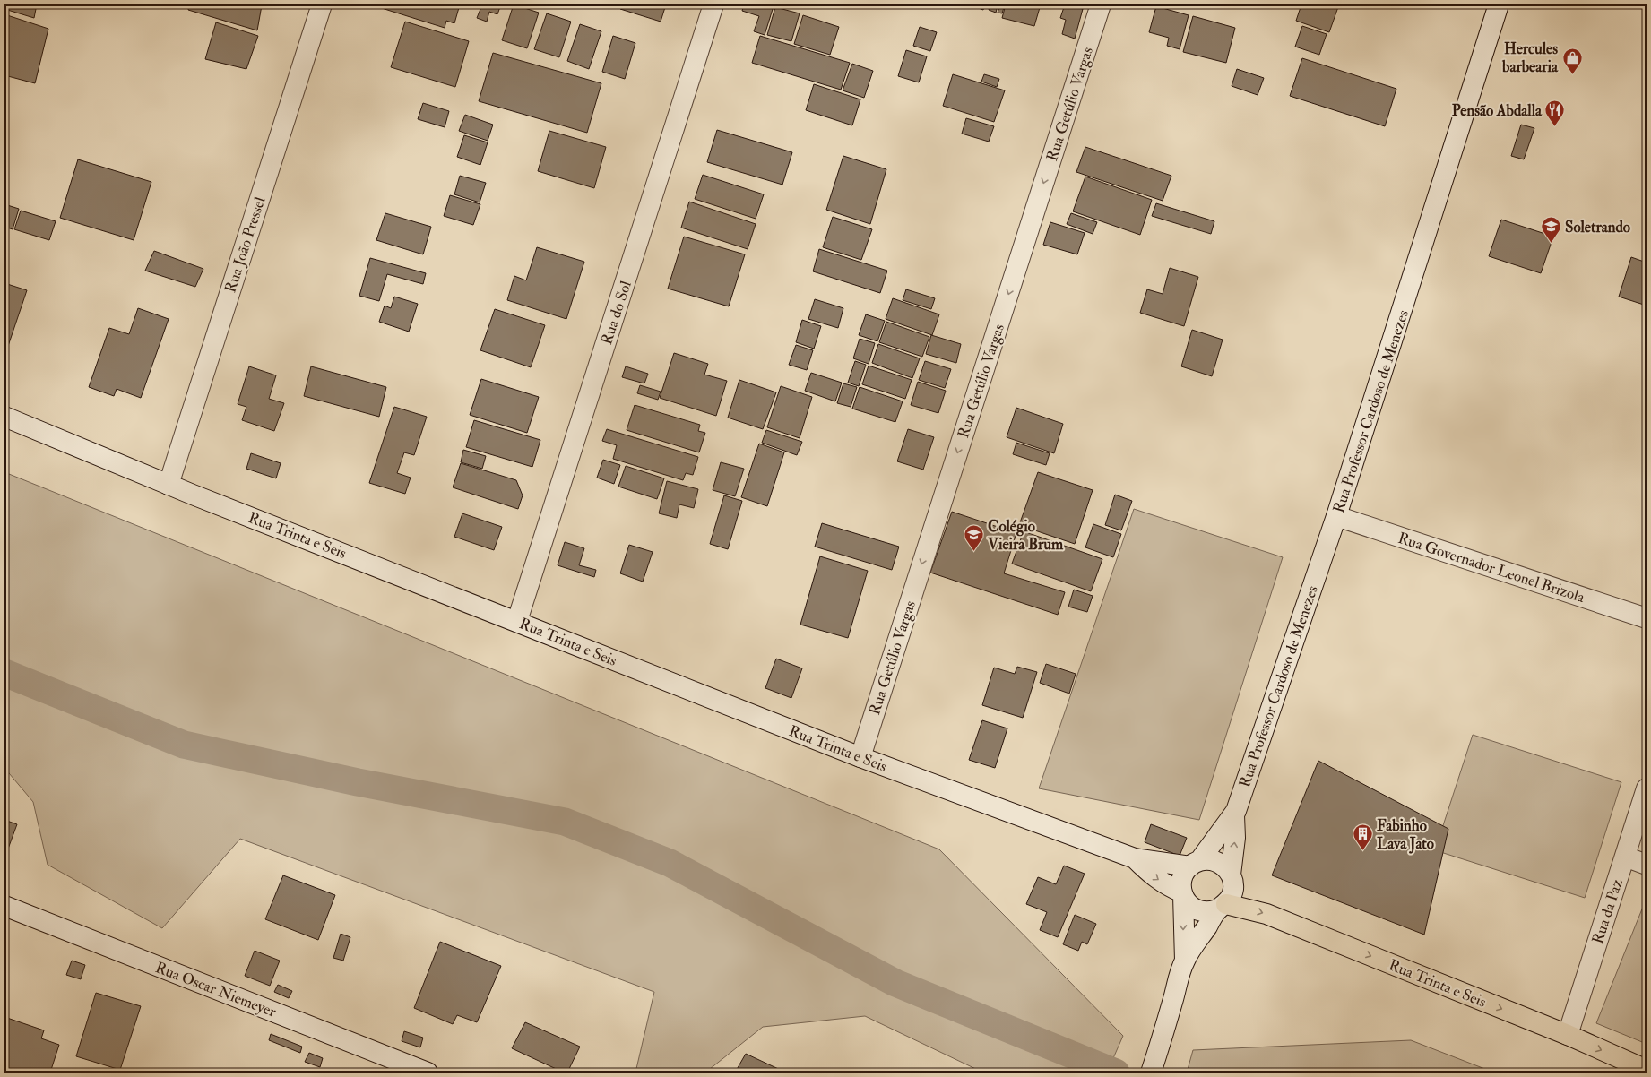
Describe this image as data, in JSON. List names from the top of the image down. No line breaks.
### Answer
{"streets":{"main road":["Rua Trinta e Seis"],"street":["Rua Getúlio Vargas","Rua João Pressel","Rua do Sol","Rua Professor Cardoso de Menezes","Rua Governador Leonel Brizola","Rua da Paz","Rua Oscar Niemeyer"]},"crossings":[["Rua Getúlio Vargas","Rua Trinta e Seis"],["Rua João Pressel","Rua Trinta e Seis"],["Rua do Sol","Rua Trinta e Seis"],["Rua Professor Cardoso de Menezes","Rua Trinta e Seis"],["Rua Professor Cardoso de Menezes","Rua Governador Leonel Brizola"],["Rua Trinta e Seis","Rua da Paz"]],"one_way":["Rua Getúlio Vargas"],"places":{"shop":["Hercules barbearia"],"restaurant":["Pensão Abdalla"],"school or university":["Soletrando","Colégio Vieira Brum"],"building":["Fabinho Lava Jato"]}}
